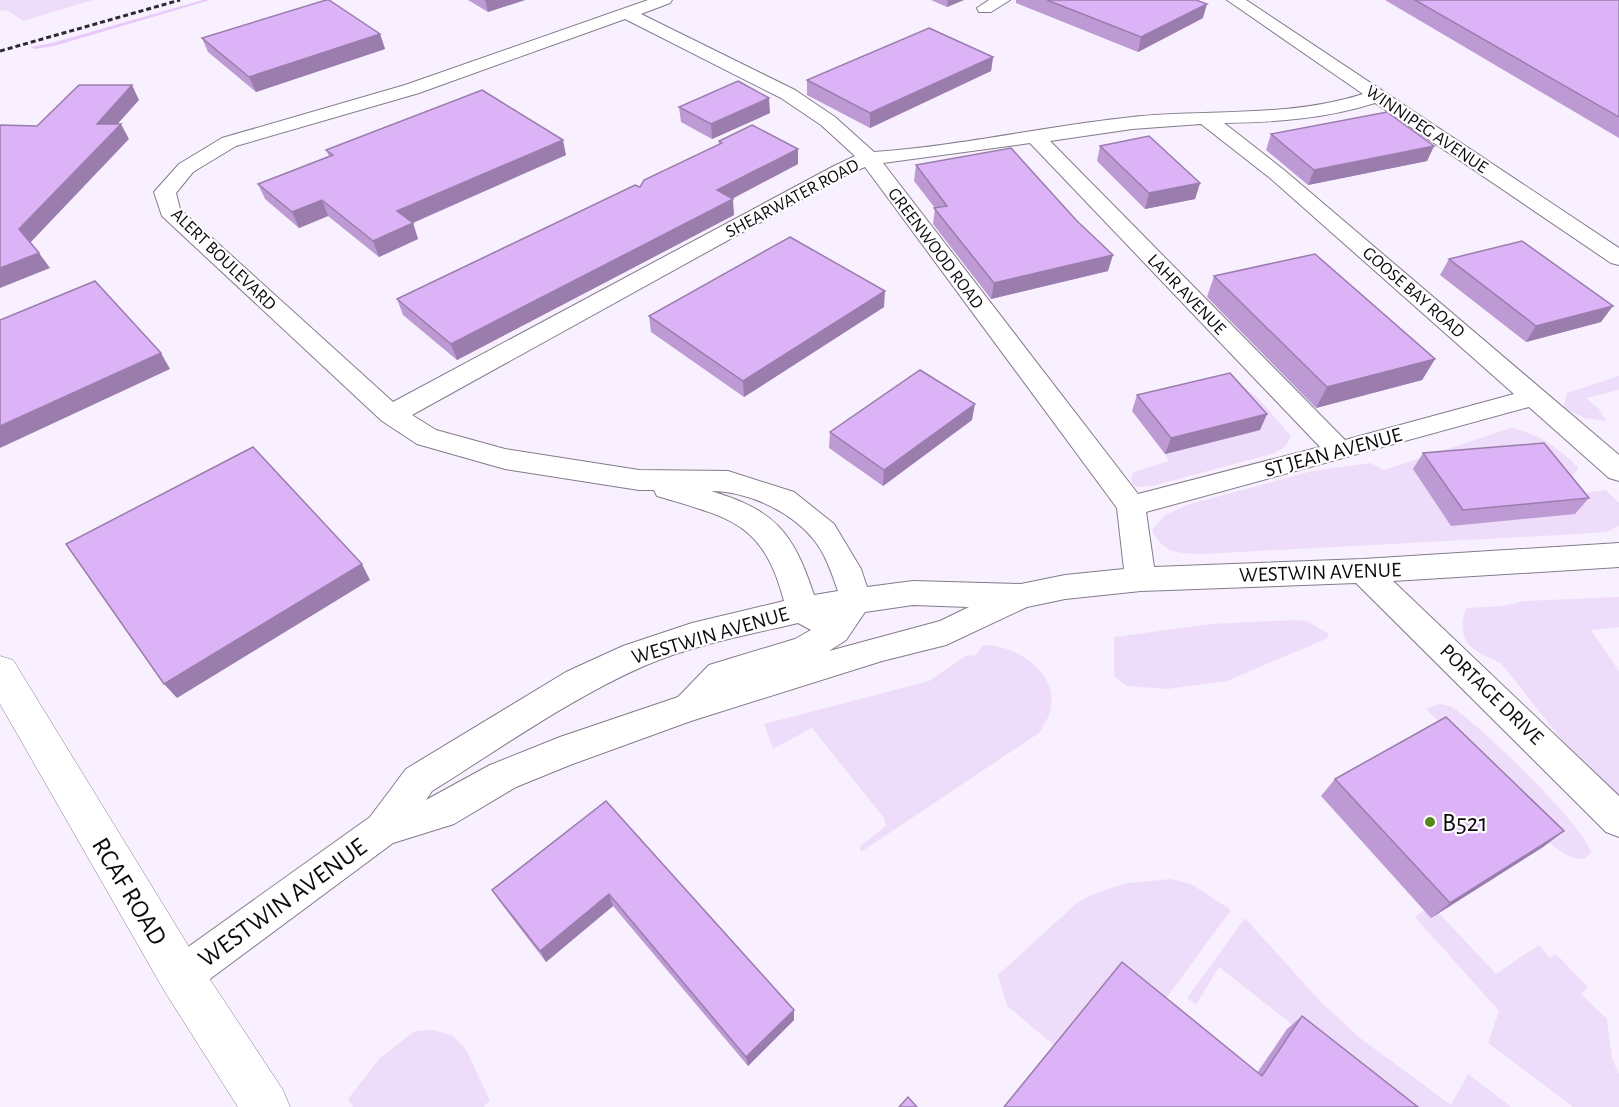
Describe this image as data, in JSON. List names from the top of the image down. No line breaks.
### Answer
{"streets":{"main road":["RCAF ROAD"],"street":["WINNIPEG AVENUE","SHEARWATER ROAD","GREENWOOD ROAD","ALERT BOULEVARD","GOOSE BAY ROAD","LAHR AVENUE","ST JEAN AVENUE","WESTWIN AVENUE","PORTAGE DRIVE"]},"crossings":[["WINNIPEG AVENUE","SHEARWATER ROAD"],["SHEARWATER ROAD","GREENWOOD ROAD"],["SHEARWATER ROAD","ALERT BOULEVARD"],["SHEARWATER ROAD","GOOSE BAY ROAD"],["SHEARWATER ROAD","LAHR AVENUE"],["GREENWOOD ROAD","ALERT BOULEVARD"],["GREENWOOD ROAD","ST JEAN AVENUE"],["GREENWOOD ROAD","WESTWIN AVENUE"],["ALERT BOULEVARD","WESTWIN AVENUE"],["GOOSE BAY ROAD","ST JEAN AVENUE"],["LAHR AVENUE","ST JEAN AVENUE"],["WESTWIN AVENUE","PORTAGE DRIVE"],["WESTWIN AVENUE","RCAF ROAD"]],"places":["B521"]}
